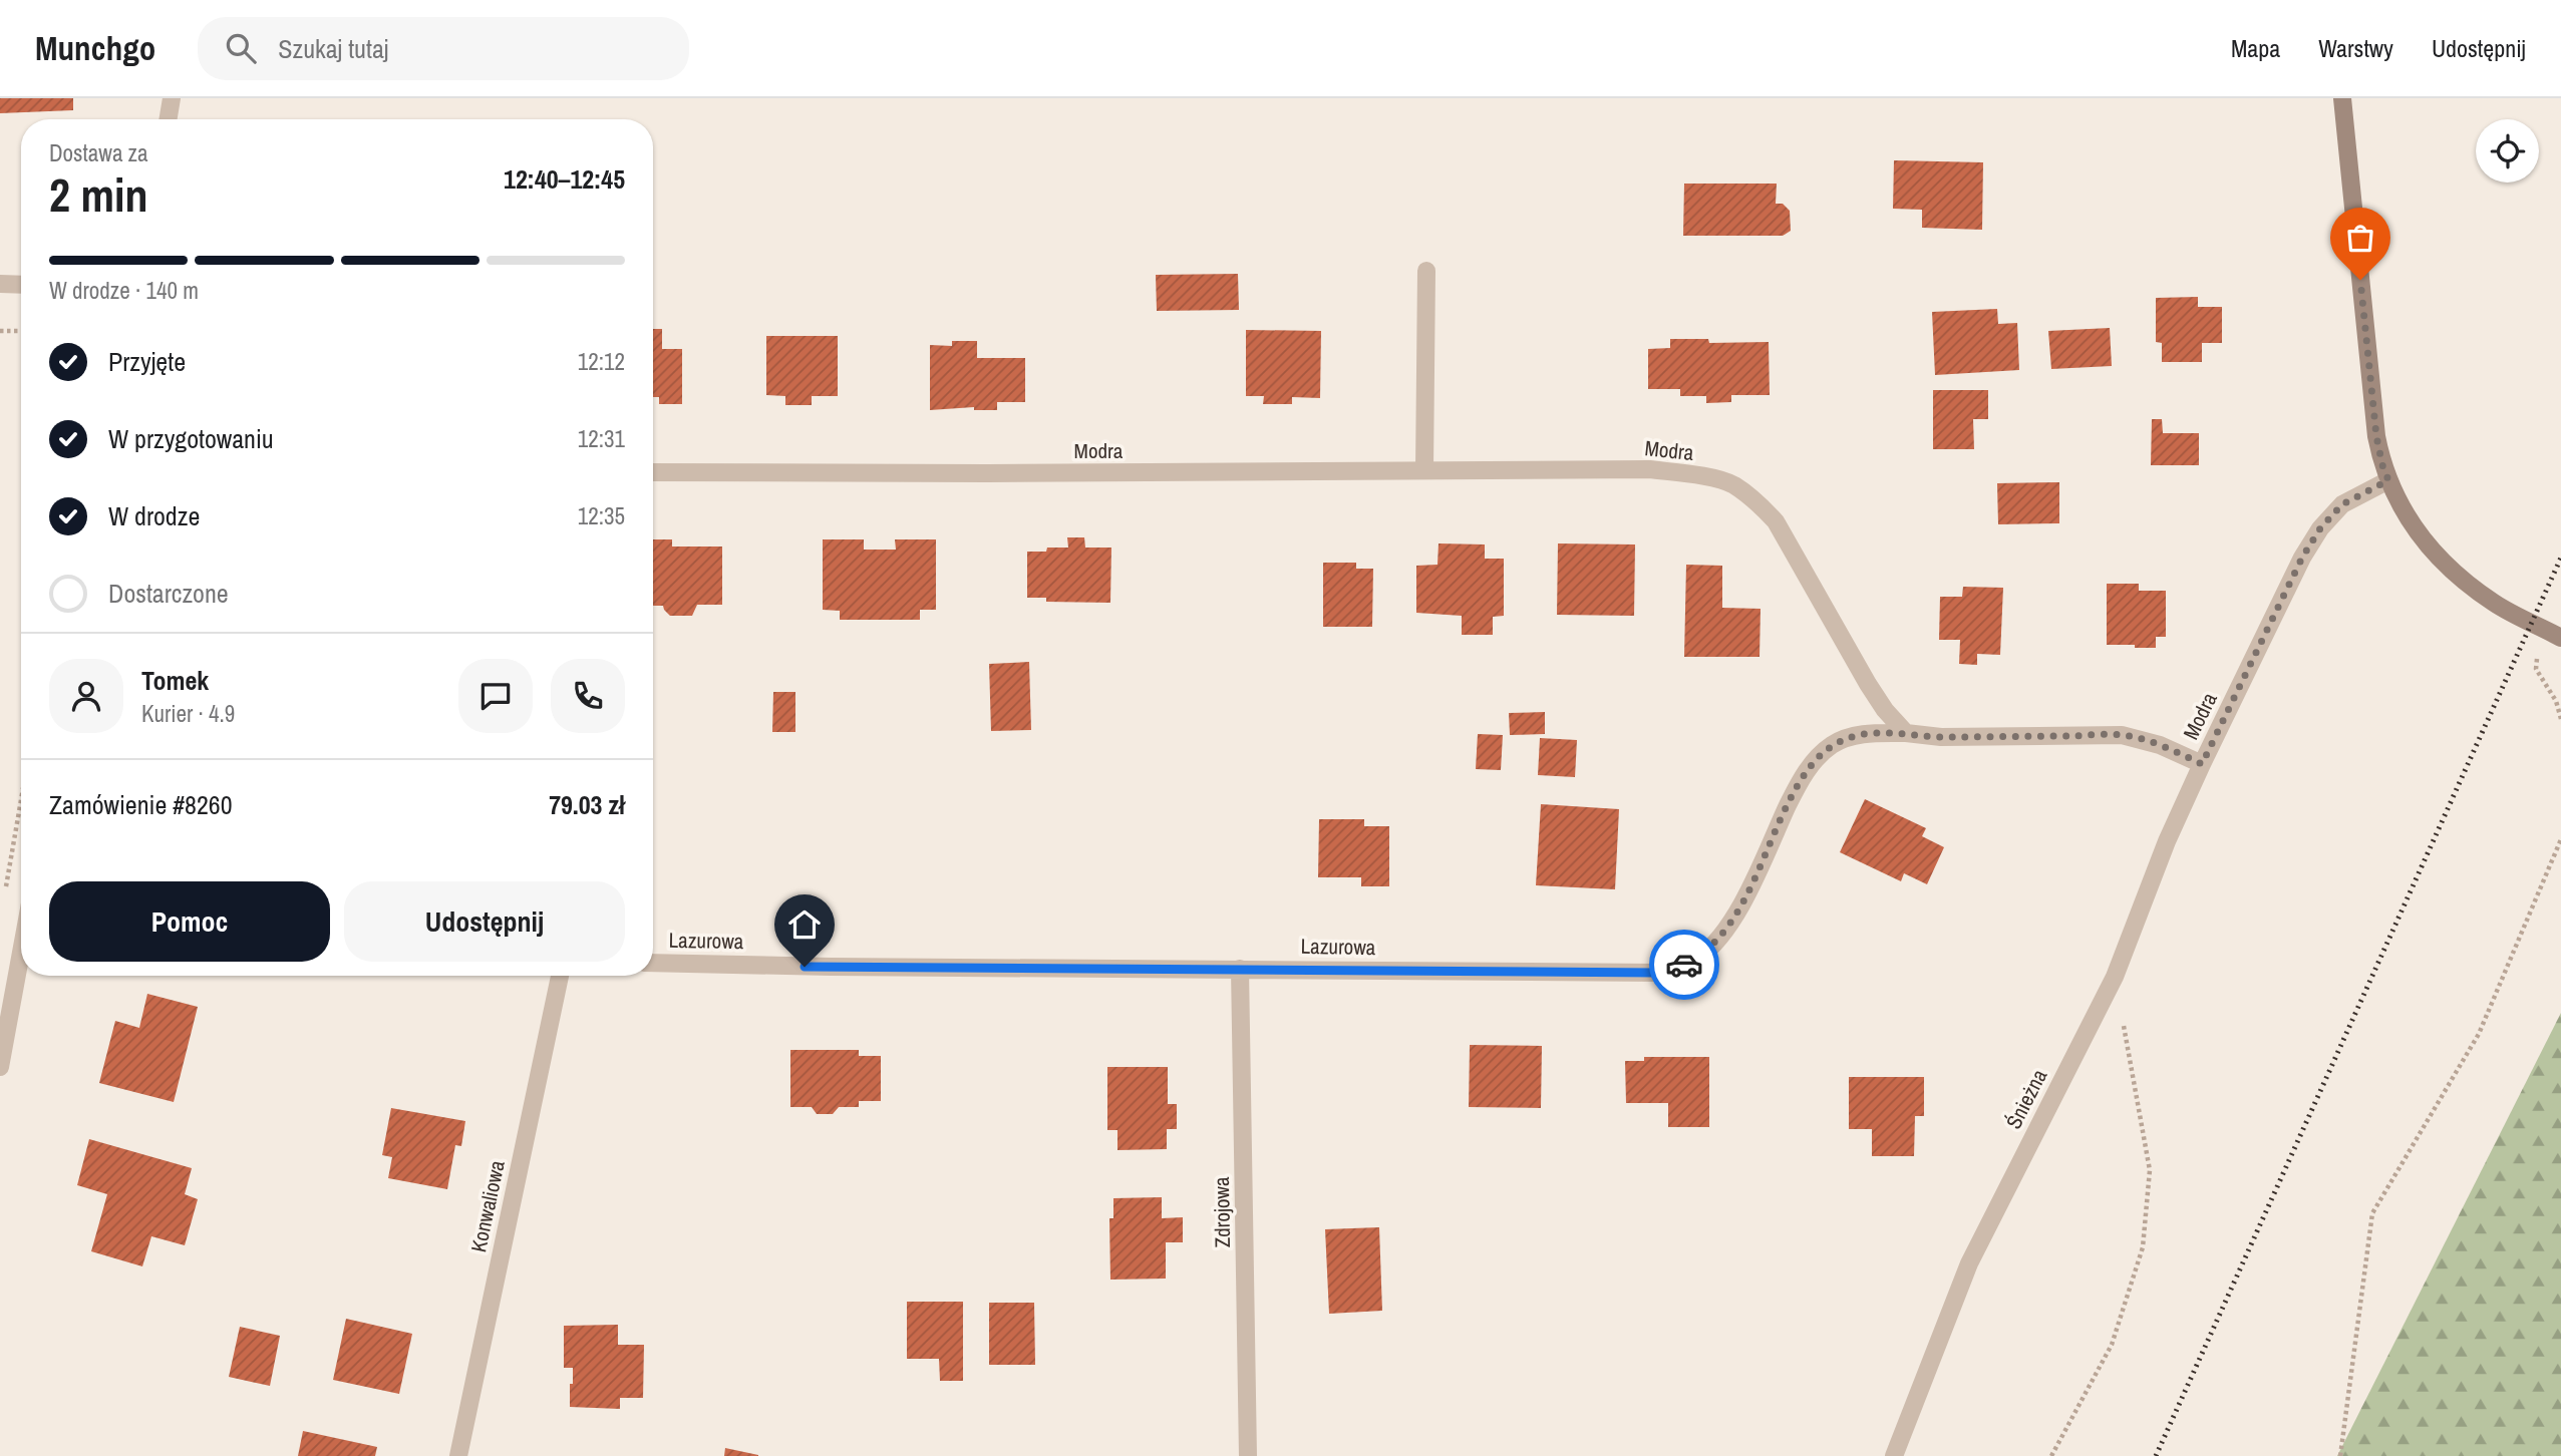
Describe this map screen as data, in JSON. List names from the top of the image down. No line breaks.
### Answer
{"streets":{"street":["Modra","Lazurowa","Śnieżna","Konwaliowa","Zdrojowa"]},"crossings":[["Modra","Lazurowa"],["Modra","Śnieżna"],["Lazurowa","Zdrojowa"]],"page":{"header":"Munchgo","search":"Szukaj tutaj","nav":["Mapa","Warstwy","Udostępnij"],"heading":["2 min","Dostawa za","12:40–12:45"],"panel":["Tomek","Kurier · 4.9","Zamówienie #8260","79.03 zł"],"bar":"W drodze · 140 m","list":[["Przyjęte","12:12"],["W przygotowaniu","12:31"],["W drodze","12:35"],"Dostarczone"],"buttons":["Pomoc","Udostępnij"]}}
